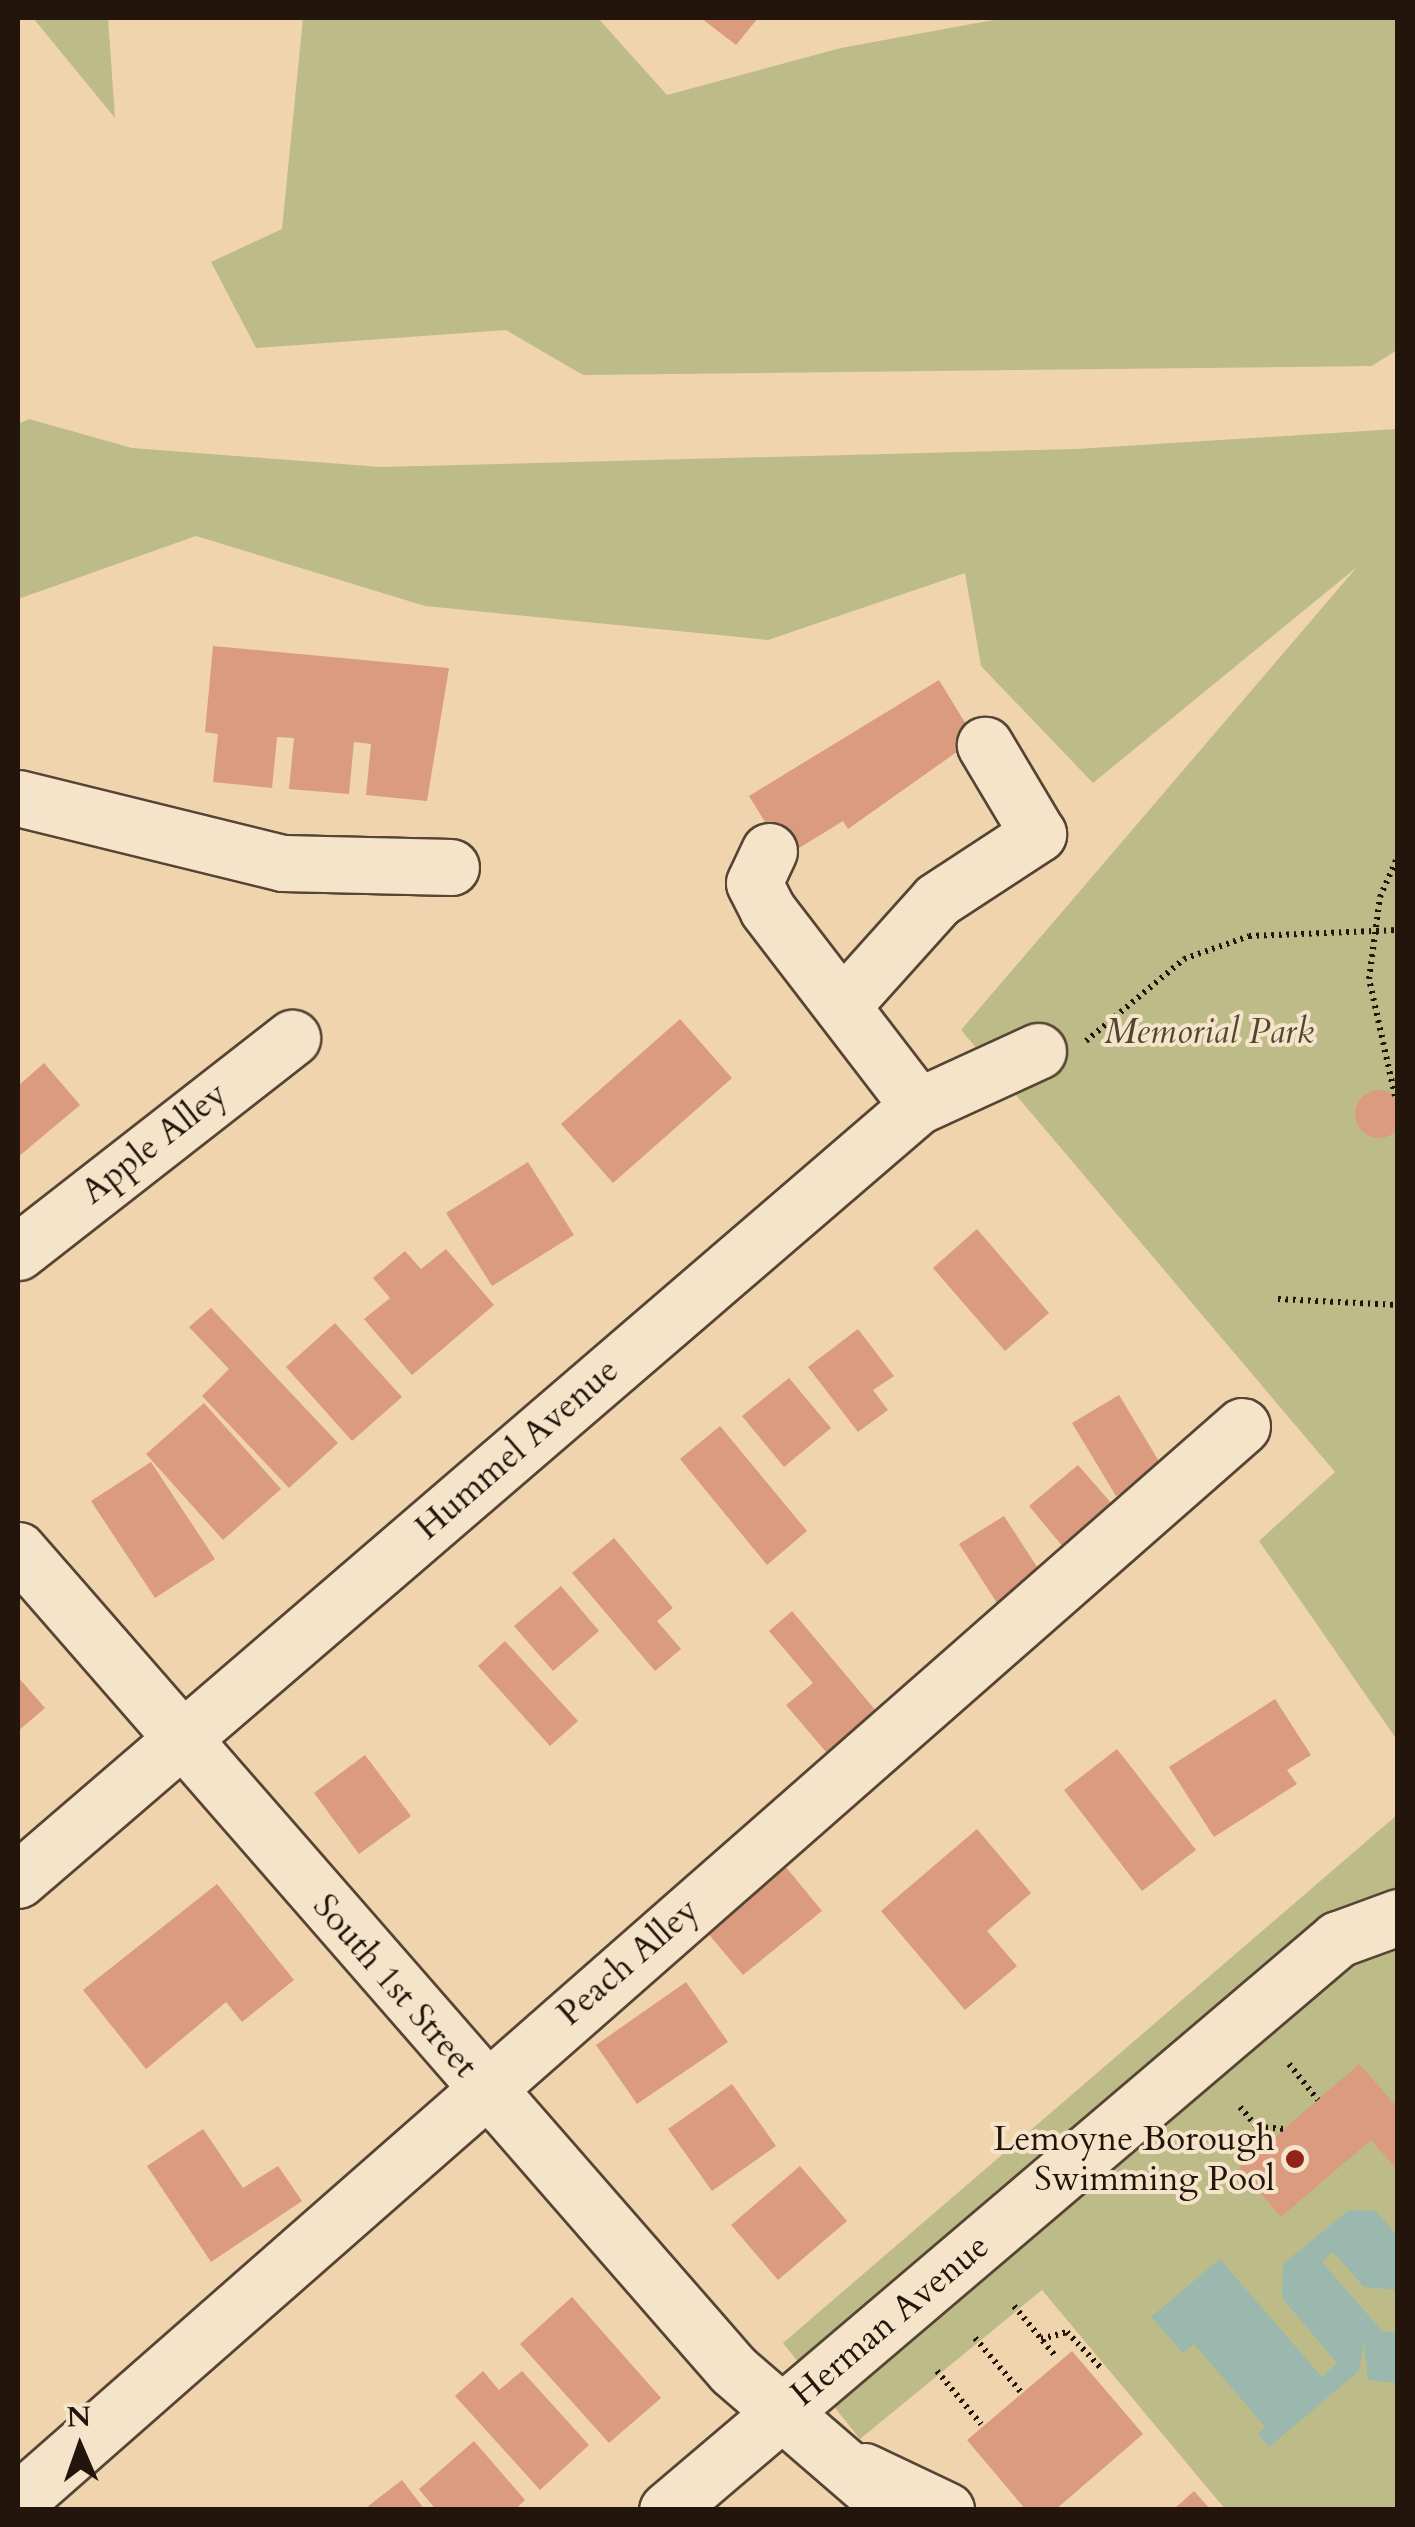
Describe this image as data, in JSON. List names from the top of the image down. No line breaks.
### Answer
{"streets":{"street":["Apple Alley","Hummel Avenue","Peach Alley","South 1st Street","Herman Avenue"]},"crossings":[["Hummel Avenue","South 1st Street"],["Peach Alley","South 1st Street"],["South 1st Street","Herman Avenue"]],"parks":["Memorial Park"],"places":["Lemoyne Borough Swimming Pool"],"north":"top"}
